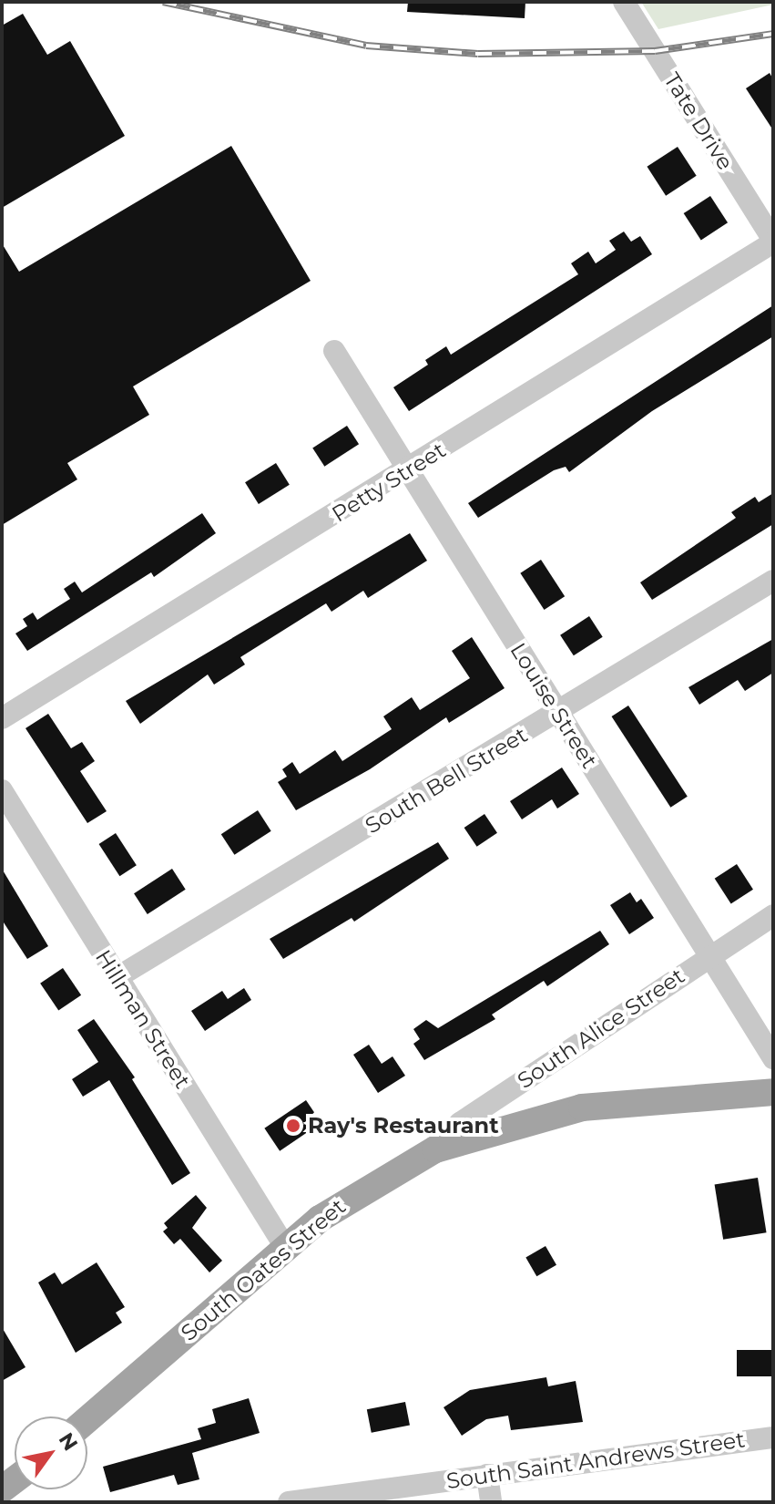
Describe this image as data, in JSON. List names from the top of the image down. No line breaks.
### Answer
{"streets":{"main road":["South Oates Street"],"street":["Tate Drive","Petty Street","Louise Street","South Bell Street","Hillman Street","South Alice Street","South Saint Andrews Street"]},"crossings":[["Tate Drive","Petty Street"],["Petty Street","Louise Street"],["Louise Street","South Bell Street"],["Louise Street","South Alice Street"],["South Bell Street","Hillman Street"],["Hillman Street","South Oates Street"],["South Alice Street","South Oates Street"]],"places":["Ray's Restaurant"],"north":"top right"}
